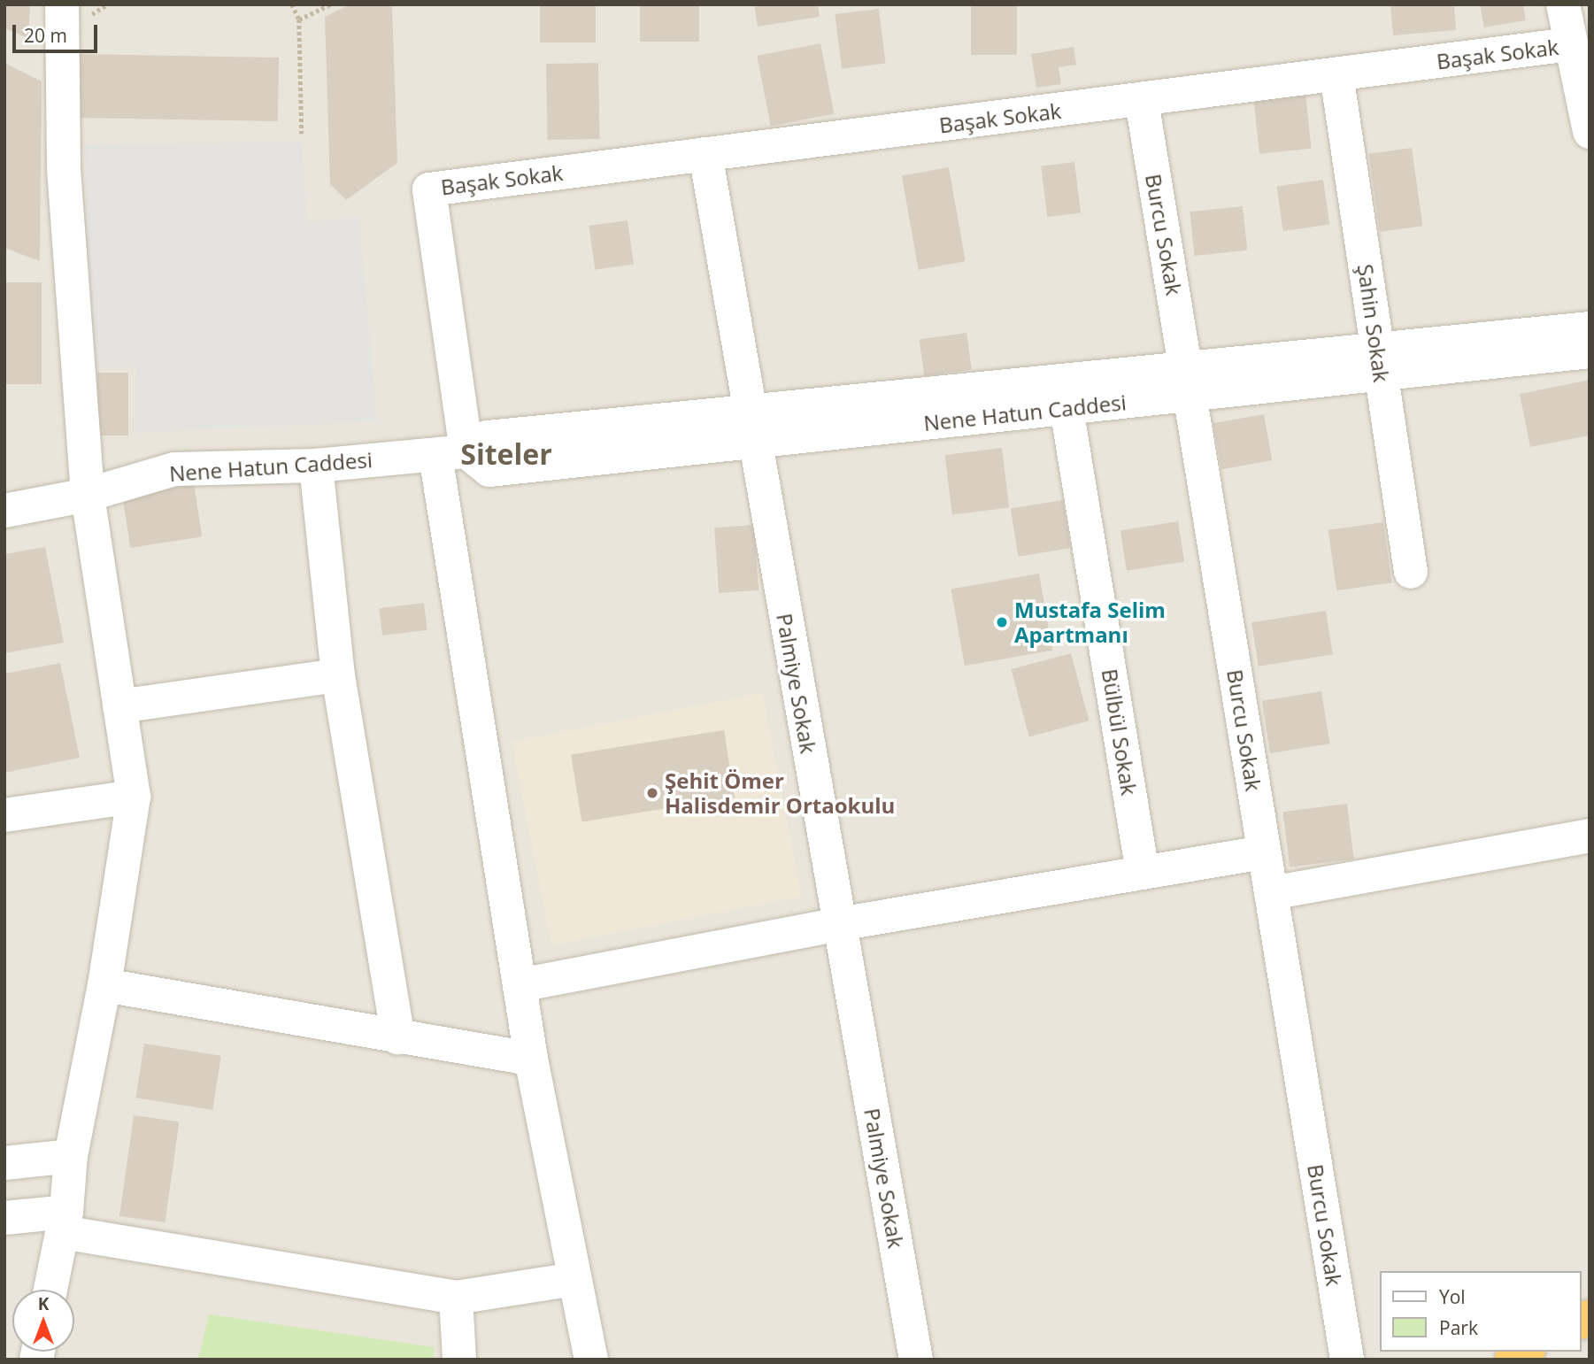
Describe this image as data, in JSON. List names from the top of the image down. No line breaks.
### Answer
{"streets":{"street":["Başak Sokak","Burcu Sokak","Şahin Sokak","Nene Hatun Caddesi","Palmiye Sokak","Bülbül Sokak"]},"crossings":[["Başak Sokak","Burcu Sokak"],["Başak Sokak","Şahin Sokak"],["Başak Sokak","Nene Hatun Caddesi"],["Başak Sokak","Palmiye Sokak"],["Burcu Sokak","Nene Hatun Caddesi"],["Şahin Sokak","Nene Hatun Caddesi"],["Nene Hatun Caddesi","Palmiye Sokak"],["Nene Hatun Caddesi","Bülbül Sokak"]],"districts":["Siteler"],"places":["Mustafa Selim Apartmanı","Şehit Ömer Halisdemir Ortaokulu"],"legend":["Yol","Park"],"scale_bar":"20 m","north":"top"}
